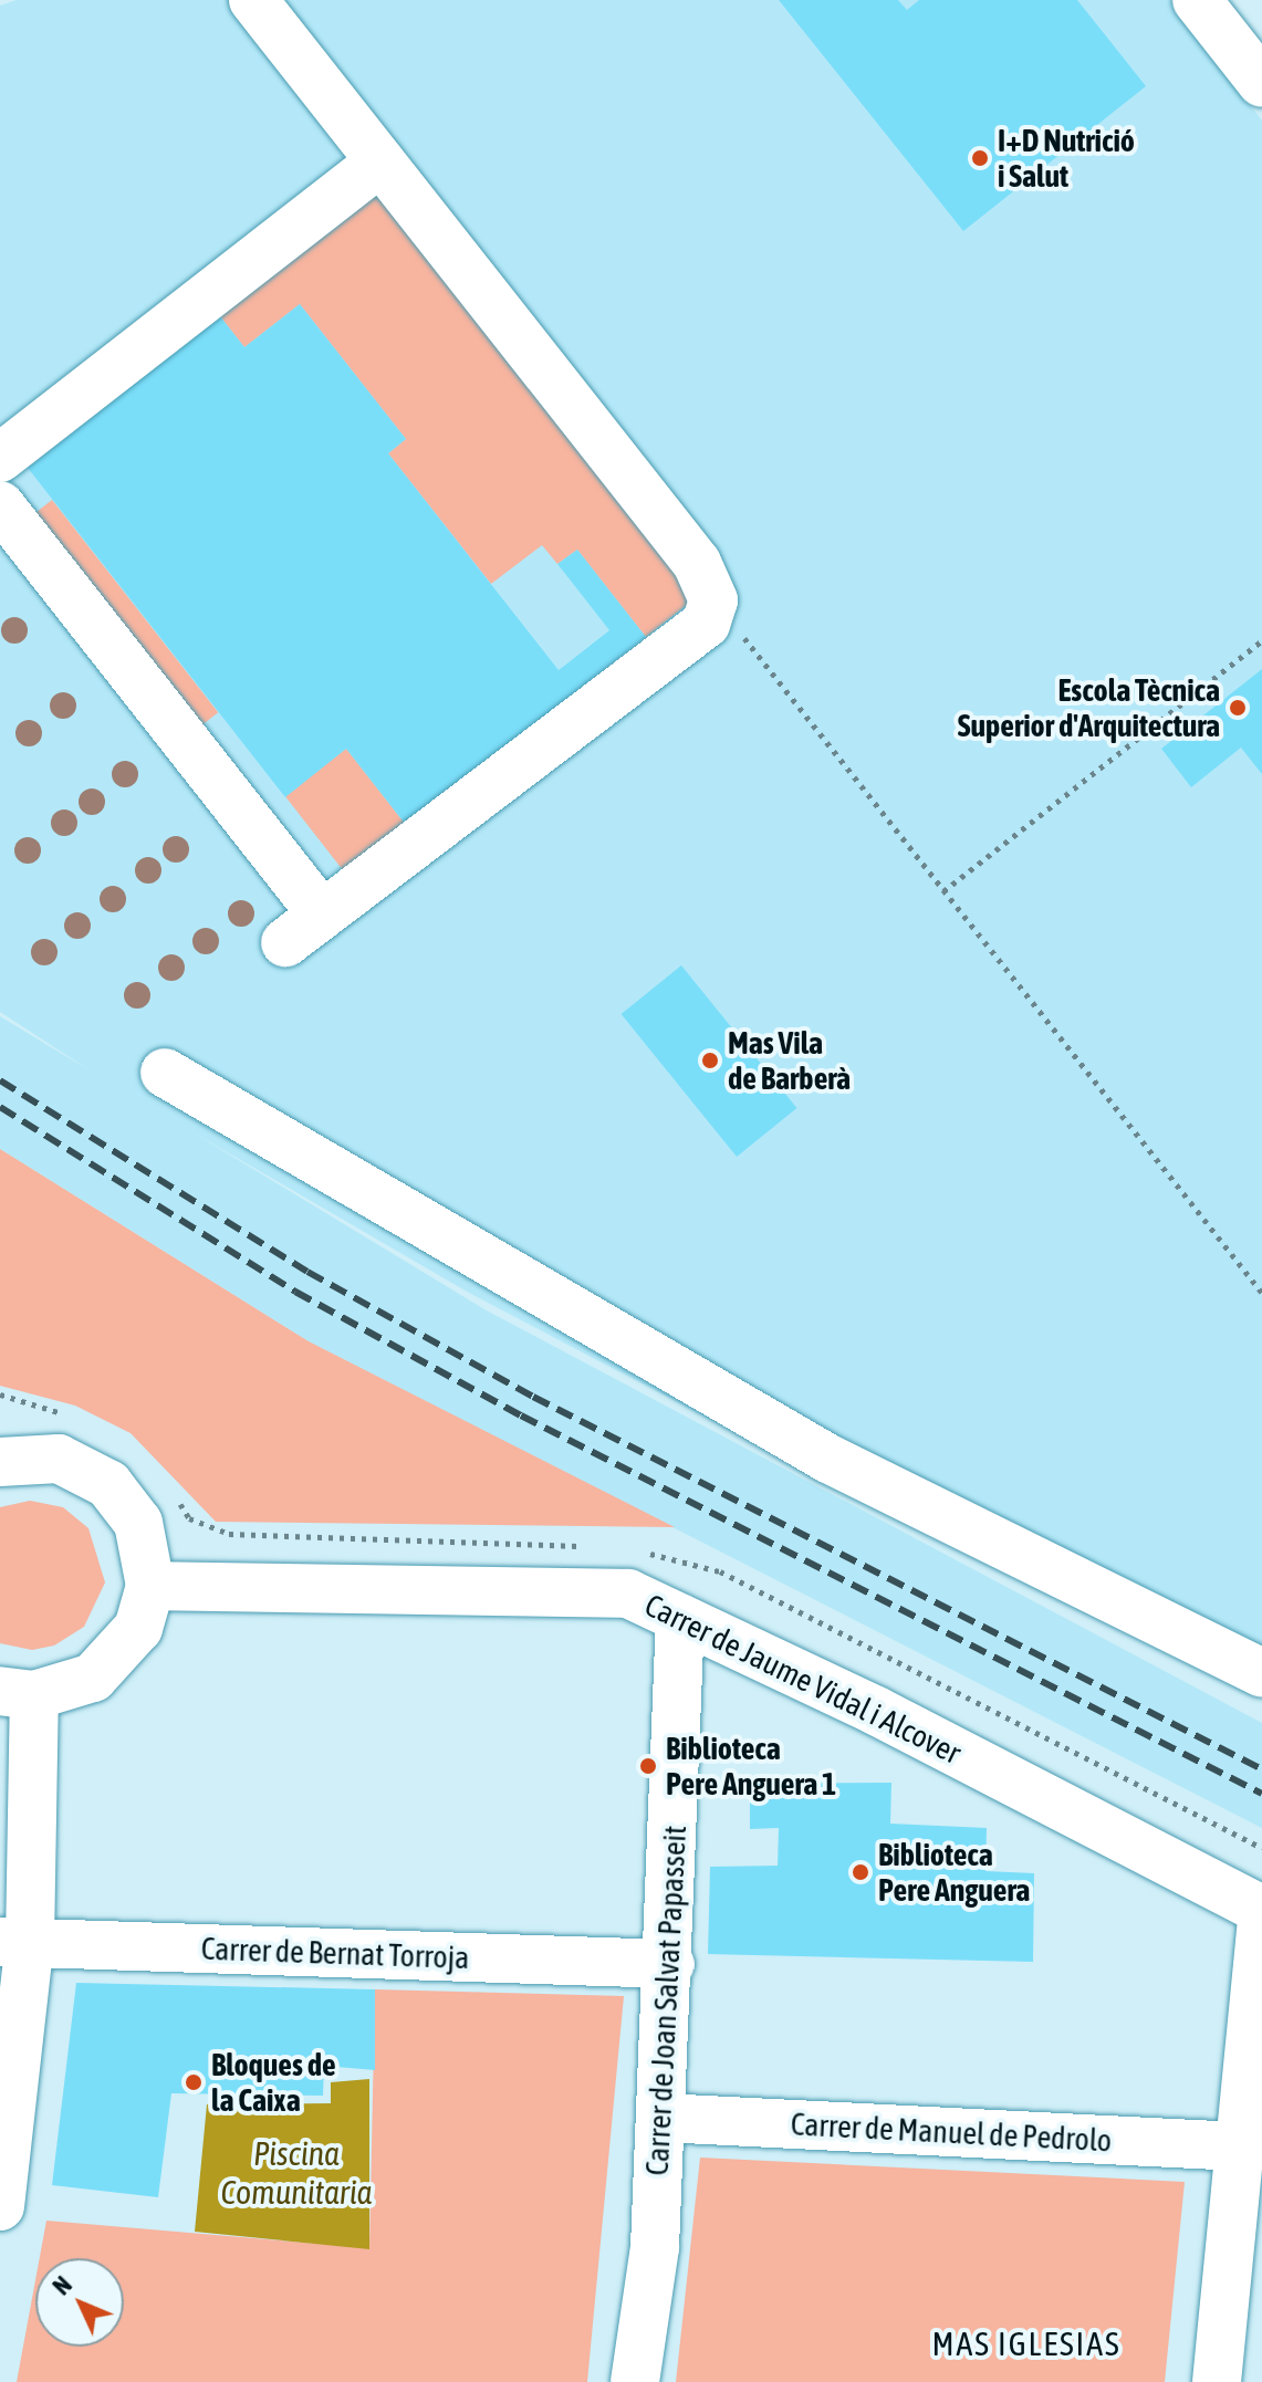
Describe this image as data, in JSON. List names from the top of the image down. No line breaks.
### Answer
{"streets":{"street":["Carrer de Jaume Vidal i Alcover","Carrer de Bernat Torroja","Carrer de Joan Salvat Papasseit","Carrer de Manuel de Pedrolo"]},"crossings":[["Carrer de Jaume Vidal i Alcover","Carrer de Joan Salvat Papasseit"],["Carrer de Bernat Torroja","Carrer de Joan Salvat Papasseit"],["Carrer de Joan Salvat Papasseit","Carrer de Manuel de Pedrolo"]],"districts":["MAS IGLESIAS"],"water":["Piscina Comunitaria"],"places":["I+D Nutrició i Salut","Escola Tècnica Superior d'Arquitectura","Mas Vila de Barberà","Biblioteca Pere Anguera 1","Biblioteca Pere Anguera","Bloques de la Caixa"],"north":"top left"}
